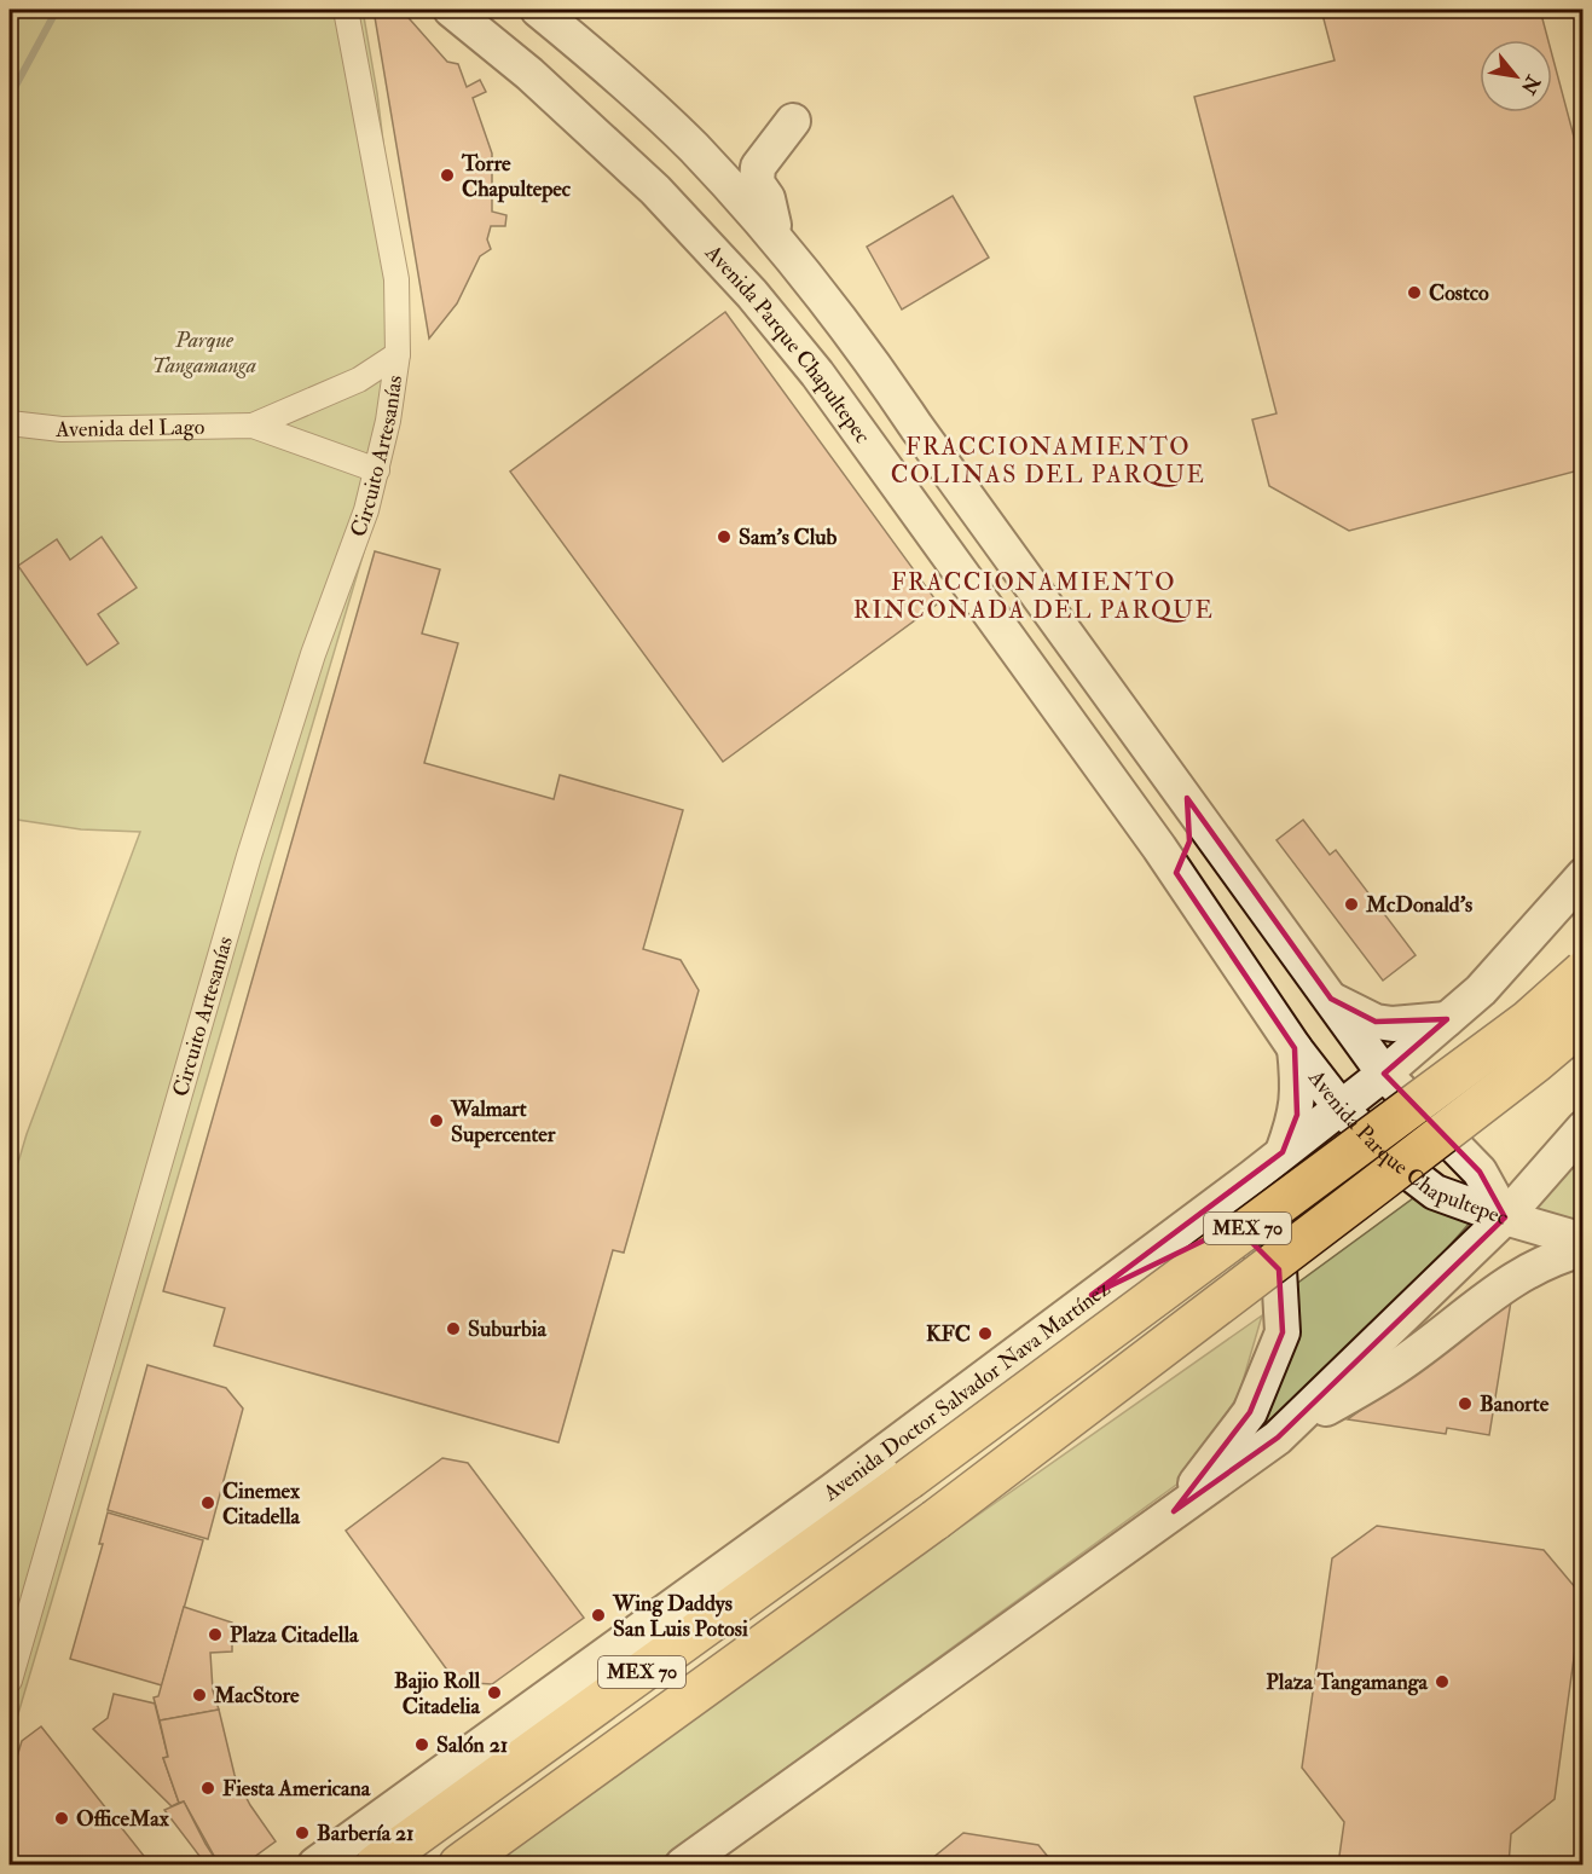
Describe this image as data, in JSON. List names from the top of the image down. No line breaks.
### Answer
{"streets":{"highway":["MEX 70","Avenida Doctor Salvador Nava Martínez"],"main road":["Avenida Parque Chapultepec"],"street":["Avenida del Lago","Circuito Artesanías"]},"crossings":[["Avenida Parque Chapultepec","Avenida Doctor Salvador Nava Martínez"],["Avenida del Lago","Circuito Artesanías"]],"districts":["FRACCIONAMIENTO COLINAS DEL PARQUE","FRACCIONAMIENTO RINCONADA DEL PARQUE"],"parks":["Parque Tangamanga"],"places":["Torre Chapultepec","Costco","Sam's Club","McDonald's","Walmart Supercenter","Suburbia","KFC","Banorte","Cinemex Citadella","Wing Daddys San Luis Potosi","Plaza Citadella","Plaza Tangamanga","Bajio Roll Citadelia","MacStore","Salón 21","Fiesta Americana","OfficeMax","Barbería 21"],"north":"bottom right"}
